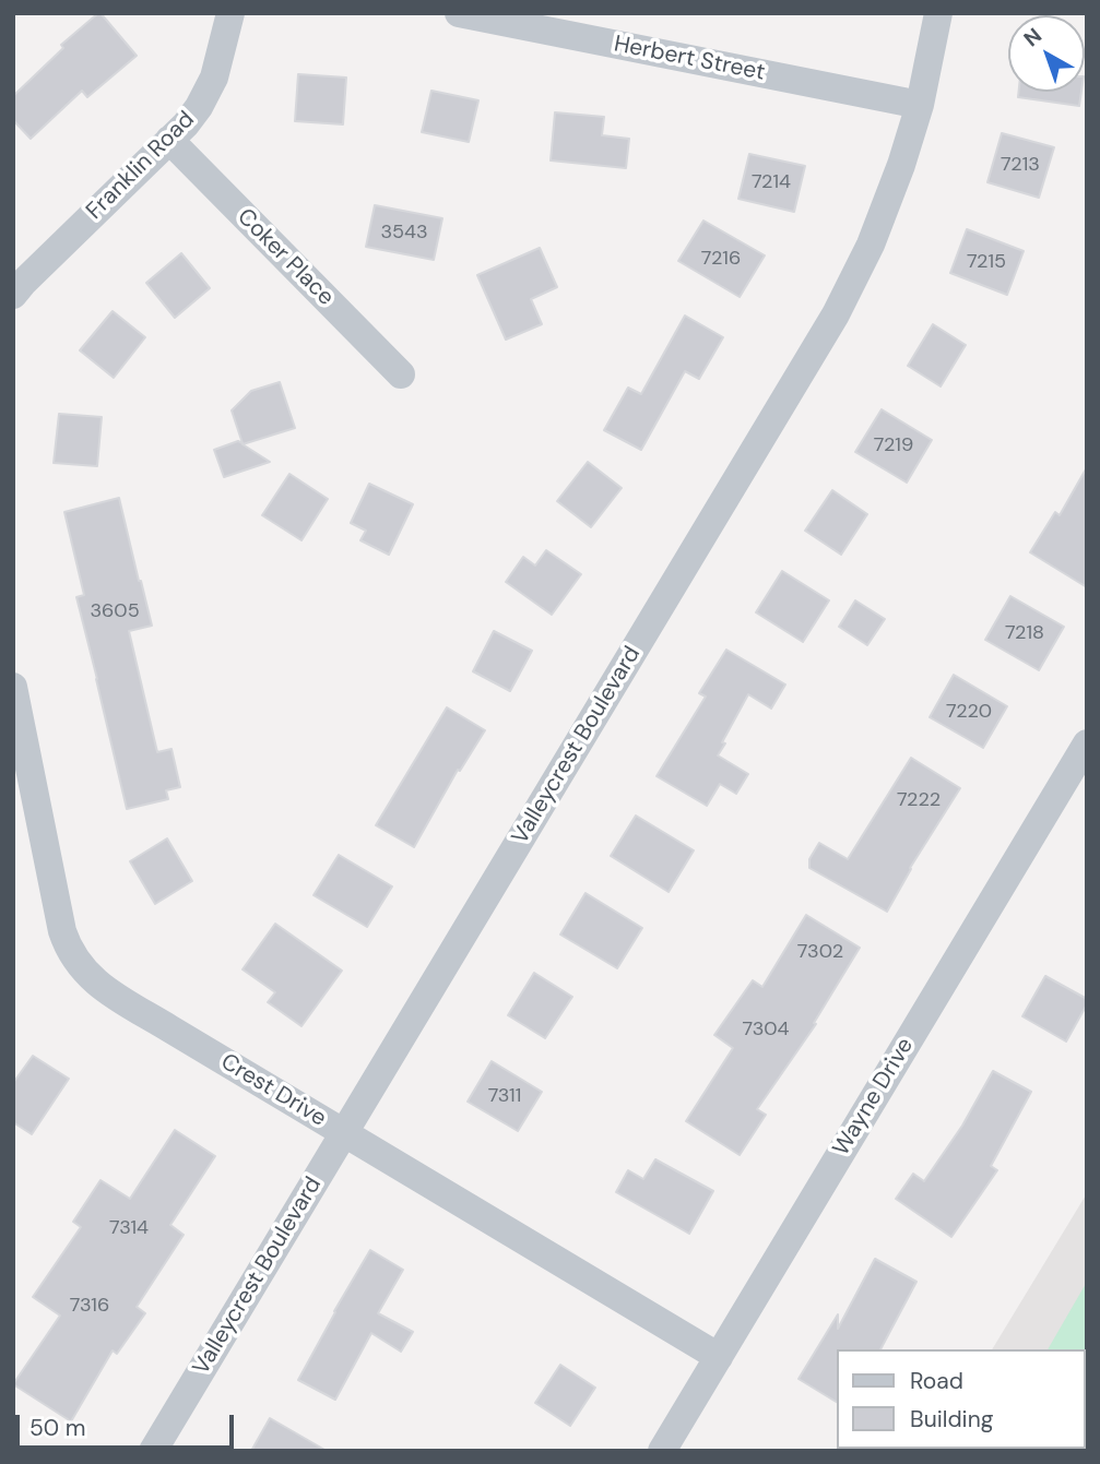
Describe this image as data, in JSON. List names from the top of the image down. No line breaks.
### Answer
{"streets":{"street":["Herbert Street","Franklin Road","Coker Place","Valleycrest Boulevard","Crest Drive","Wayne Drive"]},"crossings":[["Herbert Street","Valleycrest Boulevard"],["Franklin Road","Coker Place"],["Valleycrest Boulevard","Crest Drive"],["Crest Drive","Wayne Drive"]],"house_numbers":["7213","7214","3543","7216","7215","7219","3605","7218","7220","7222","7302","7304","7311","7314","7316"],"legend":["Road","Building"],"scale_bar":"50 m","north":"top left"}
